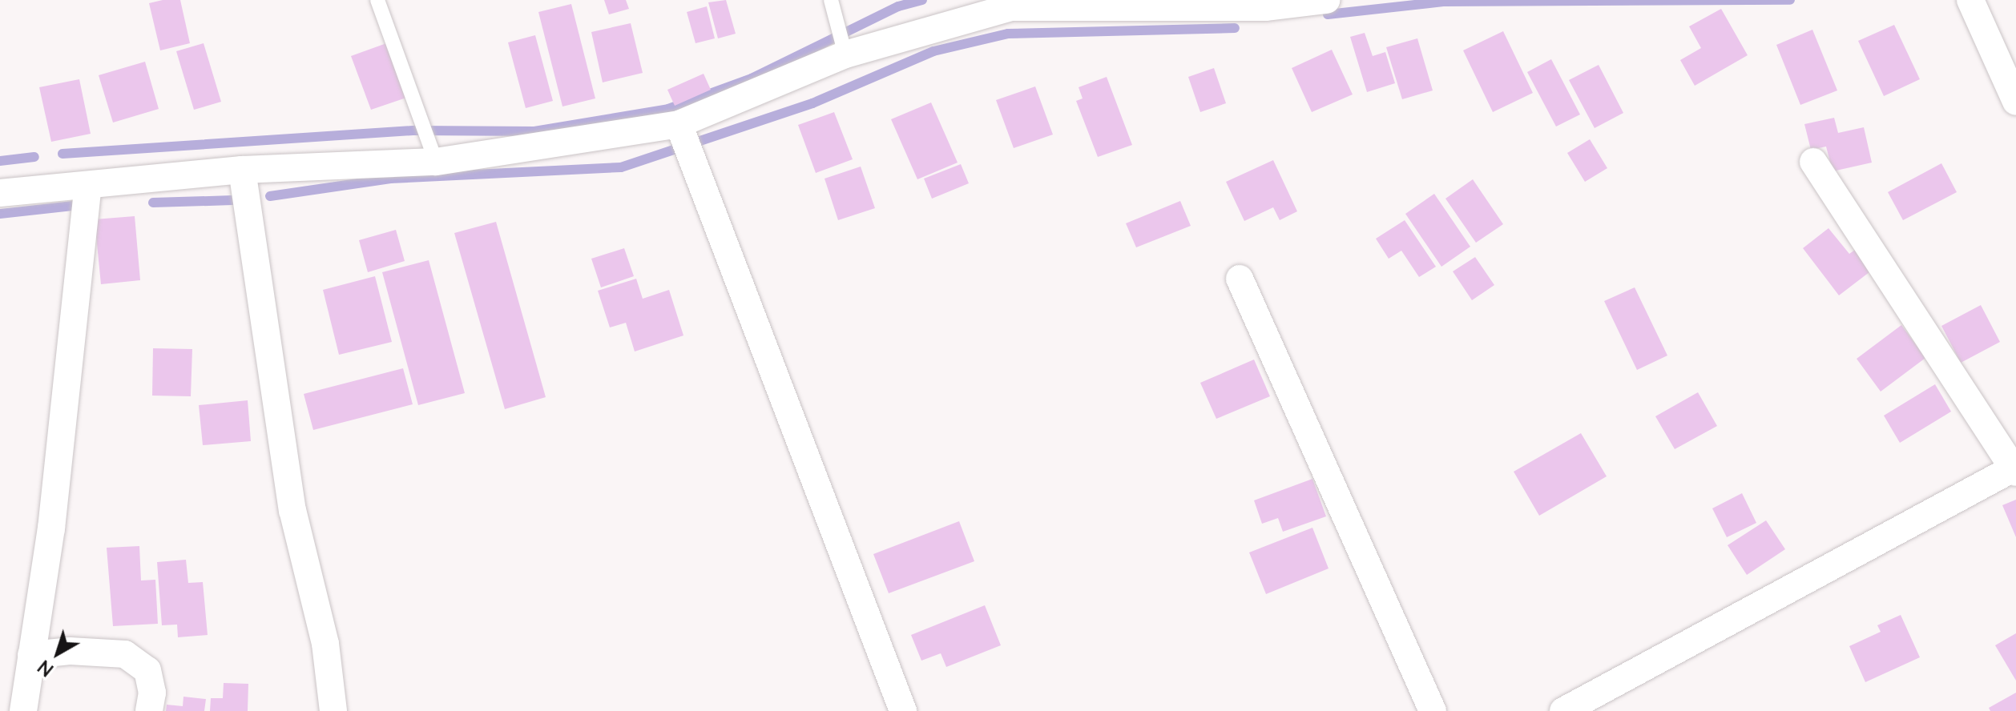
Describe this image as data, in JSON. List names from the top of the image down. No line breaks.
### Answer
{"north":"bottom left"}
